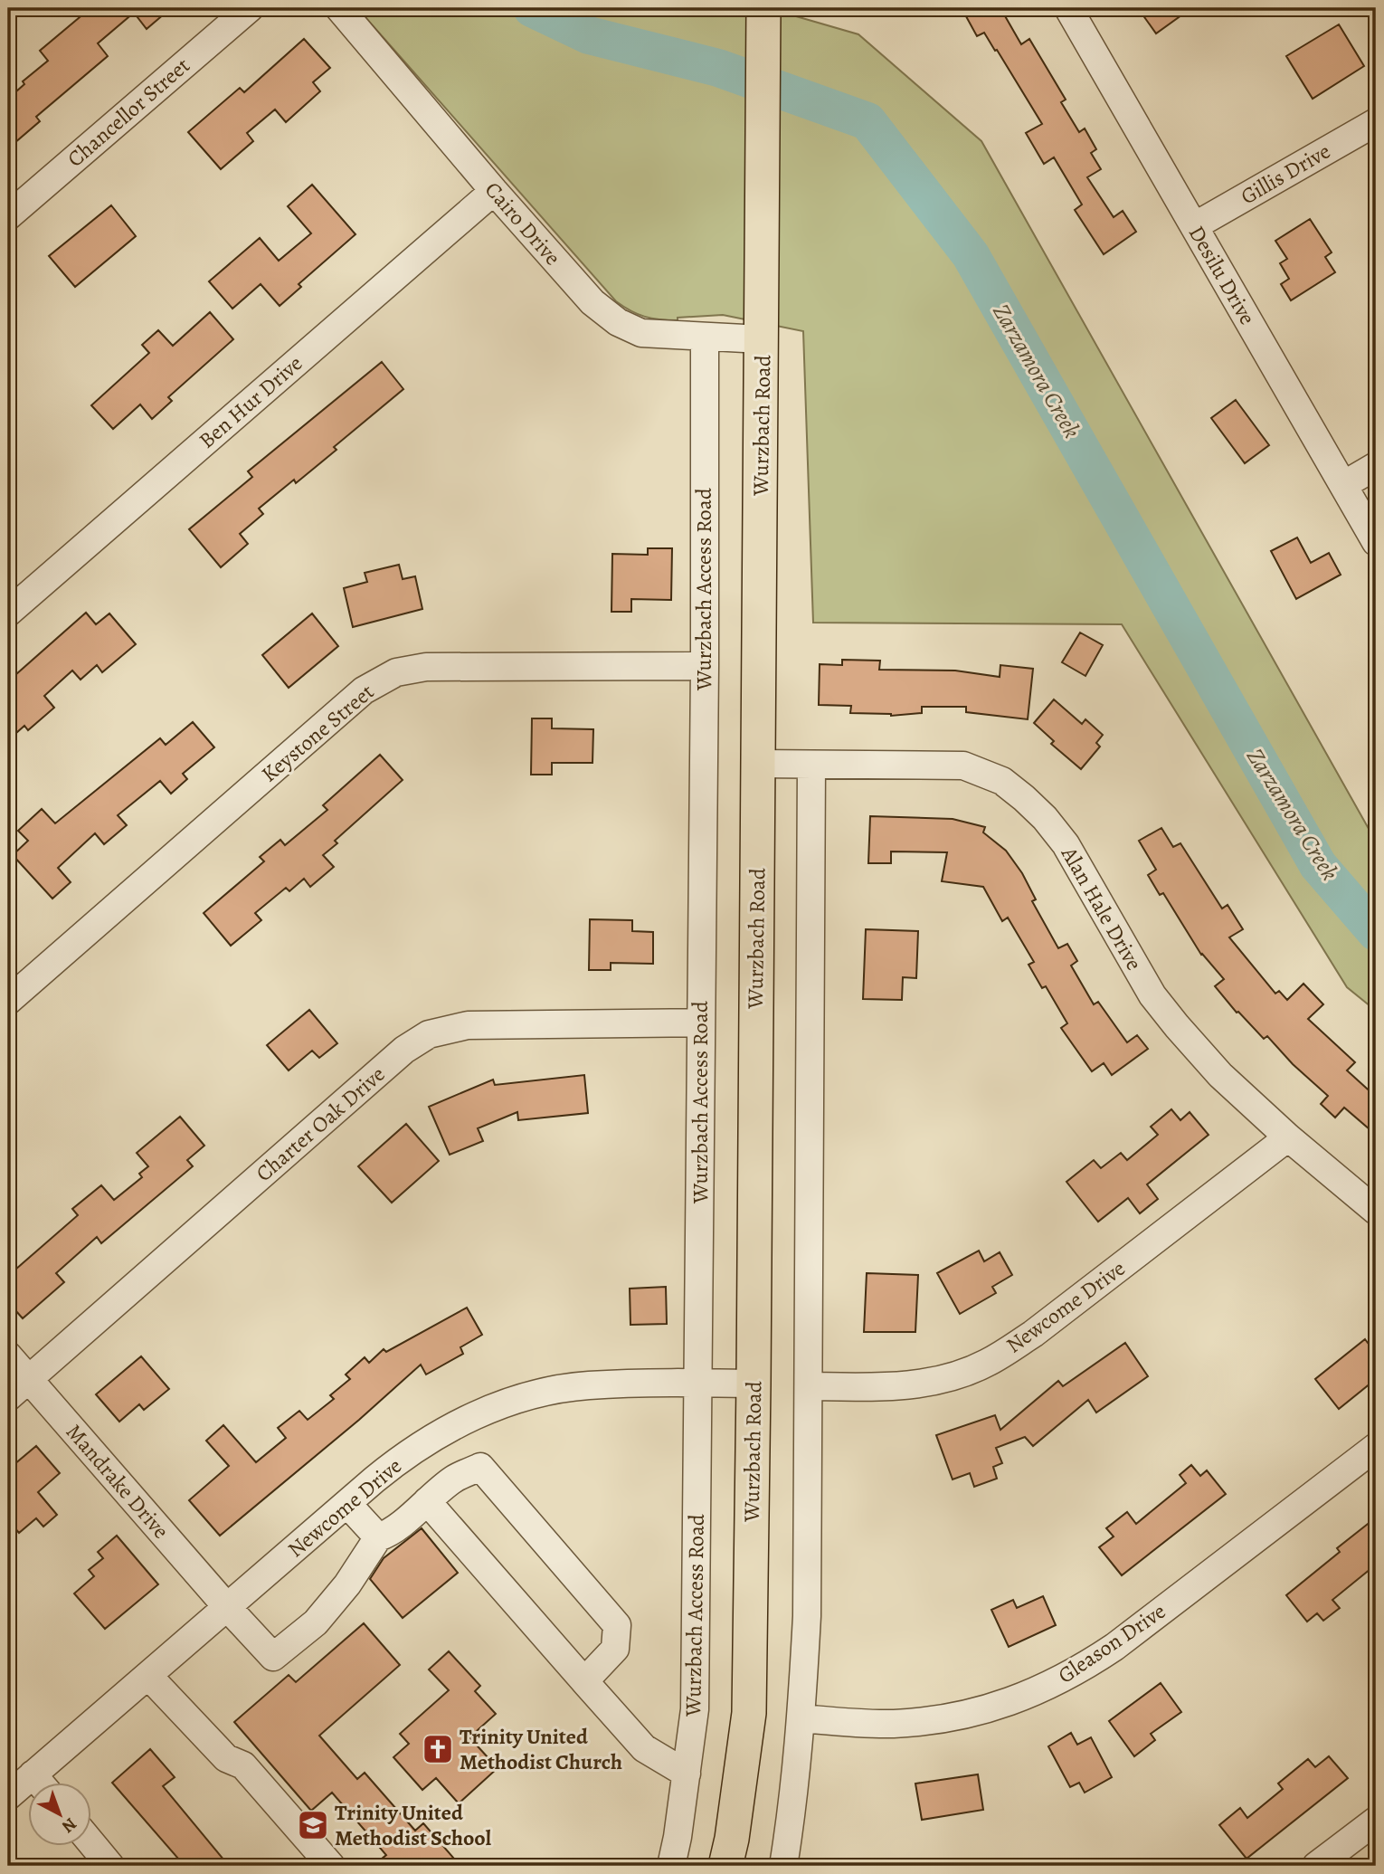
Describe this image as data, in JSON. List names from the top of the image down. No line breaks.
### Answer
{"streets":{"main road":["Wurzbach Road"],"street":["Chancellor Street","Gillis Drive","Cairo Drive","Desilu Drive","Ben Hur Drive","Wurzbach Access Road","Keystone Street","Alan Hale Drive","Charter Oak Drive","Newcome Drive","Mandrake Drive","Gleason Drive"]},"crossings":[["Gillis Drive","Desilu Drive"],["Cairo Drive","Ben Hur Drive"],["Cairo Drive","Wurzbach Road"],["Cairo Drive","Wurzbach Access Road"],["Wurzbach Road","Alan Hale Drive"],["Wurzbach Road","Newcome Drive"],["Wurzbach Access Road","Keystone Street"],["Wurzbach Access Road","Charter Oak Drive"],["Wurzbach Access Road","Newcome Drive"],["Alan Hale Drive","Newcome Drive"],["Charter Oak Drive","Mandrake Drive"],["Newcome Drive","Mandrake Drive"]],"water":["Zarzamora Creek"],"places":{"church":["Trinity United Methodist Church"],"school or university":["Trinity United Methodist School"]},"north":"bottom right"}
